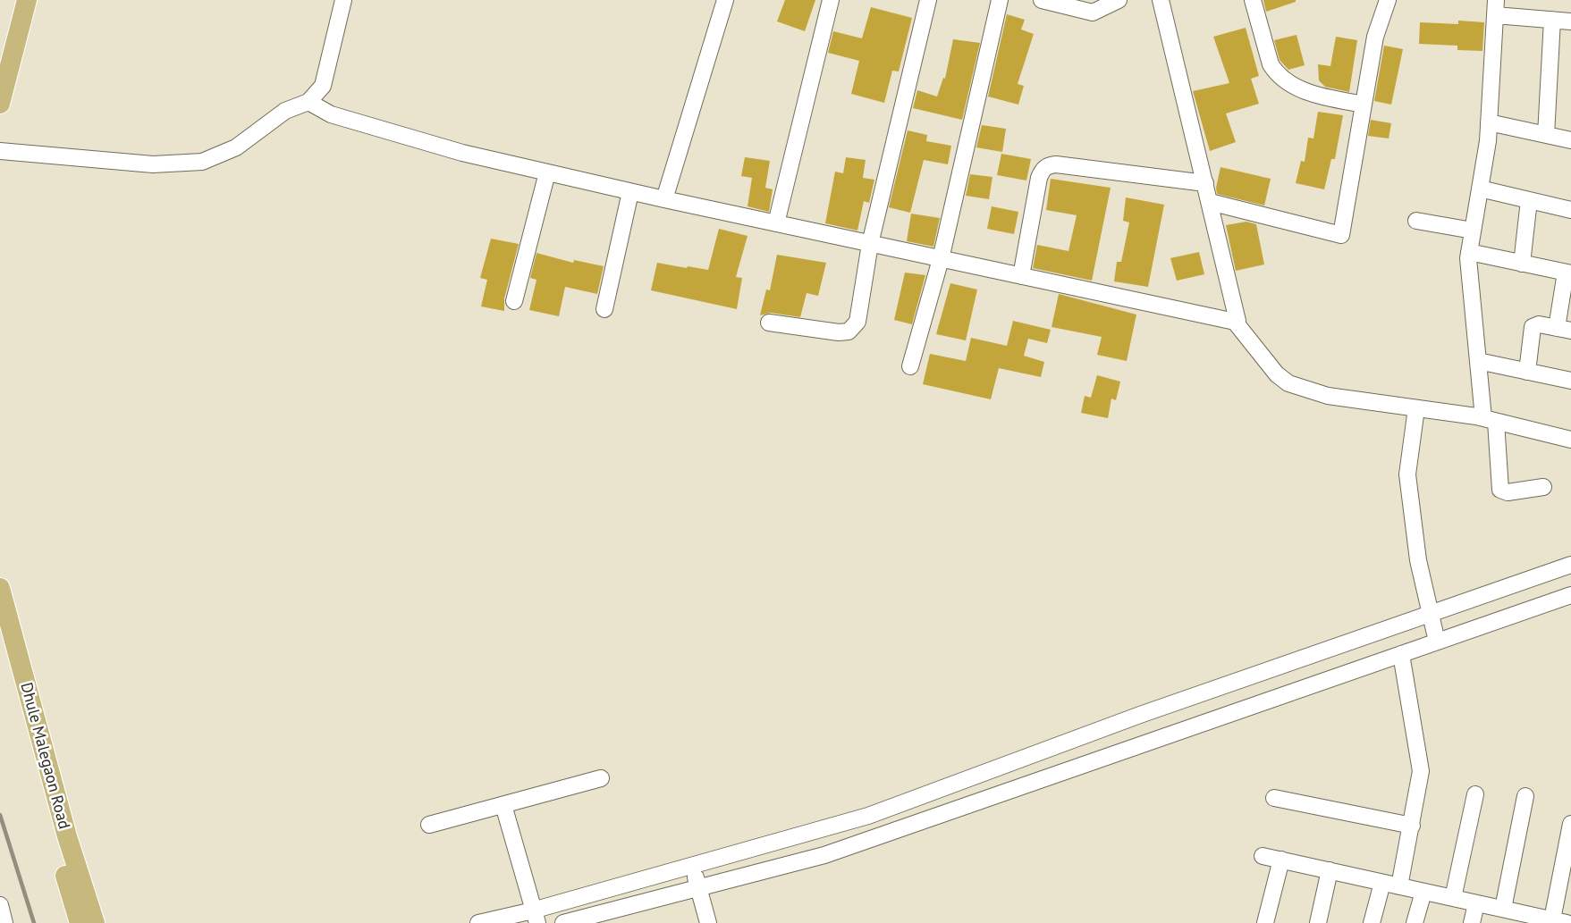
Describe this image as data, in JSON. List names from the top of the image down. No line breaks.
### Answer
{"streets":{"main road":["Dhule Malegaon Road"]}}
